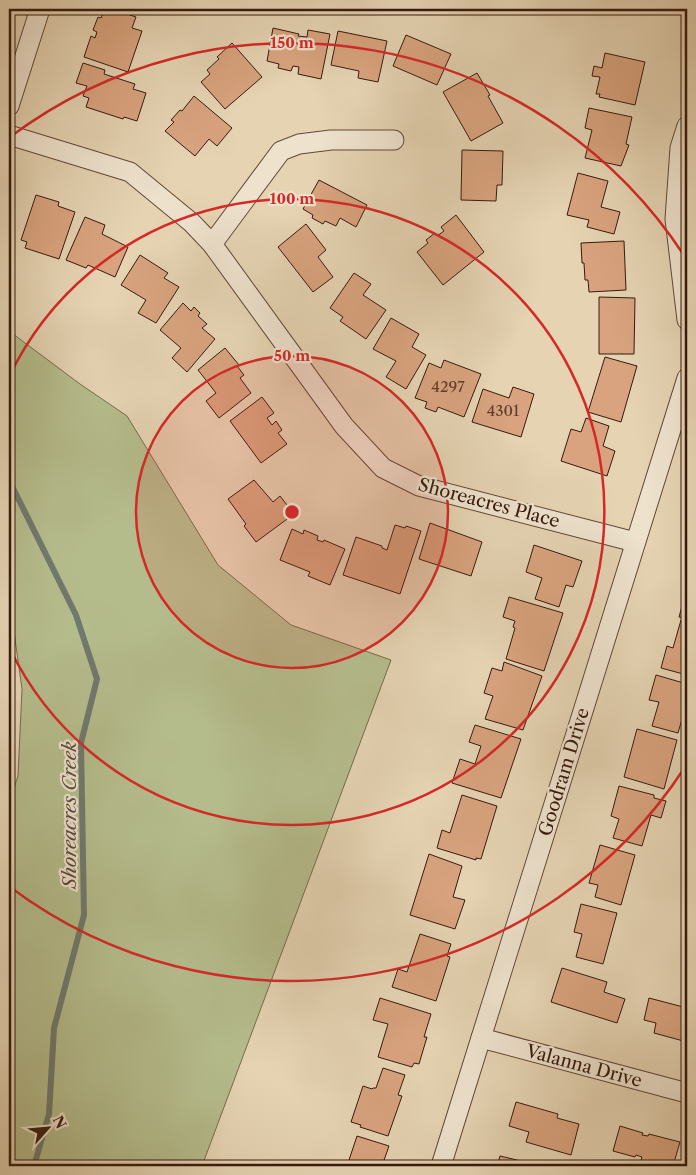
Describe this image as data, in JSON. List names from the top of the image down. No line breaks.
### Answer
{"streets":{"street":["Shoreacres Place","Goodram Drive","Valanna Drive"]},"crossings":[["Shoreacres Place","Goodram Drive"],["Goodram Drive","Valanna Drive"]],"water":["Shoreacres Creek"],"house_numbers":["4297","4301"],"north":"top right","rings":["150 m","100 m","50 m"]}
